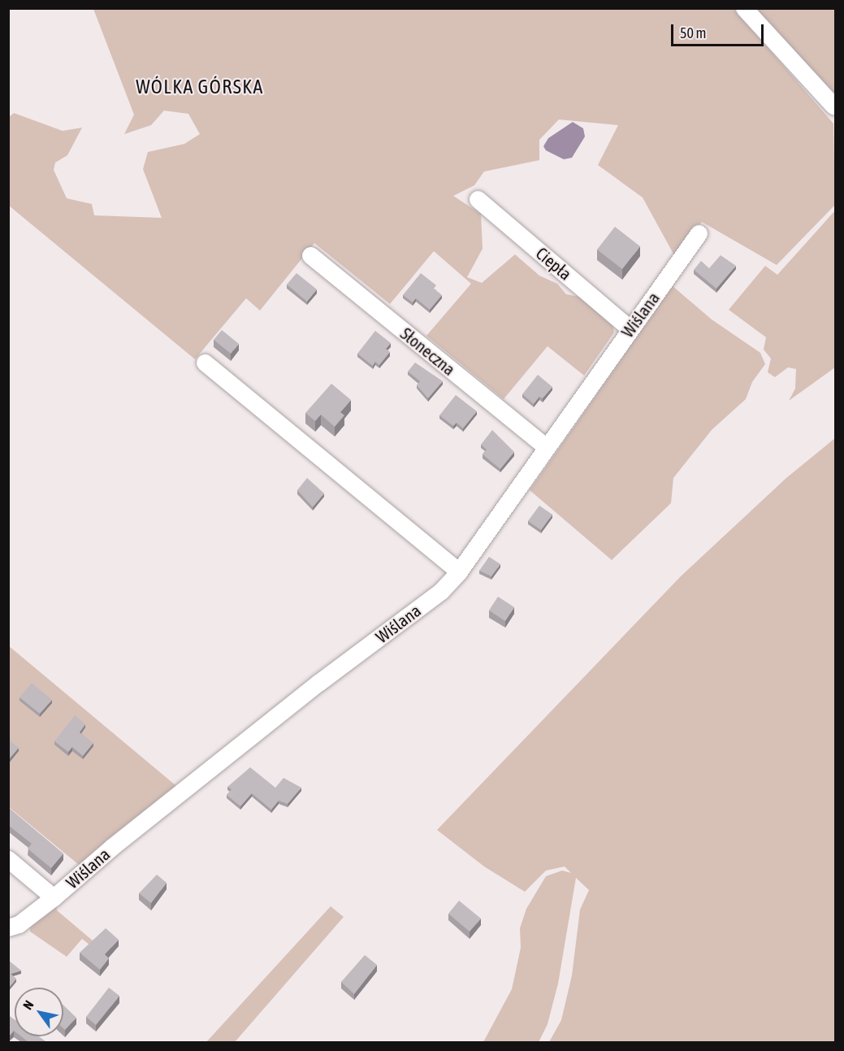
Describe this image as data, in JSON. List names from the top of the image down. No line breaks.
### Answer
{"streets":{"street":["Ciepła","Wiślana","Słoneczna"]},"crossings":[["Ciepła","Wiślana"],["Wiślana","Słoneczna"]],"districts":["WÓLKA GÓRSKA"],"scale_bar":"50 m","north":"top left"}
